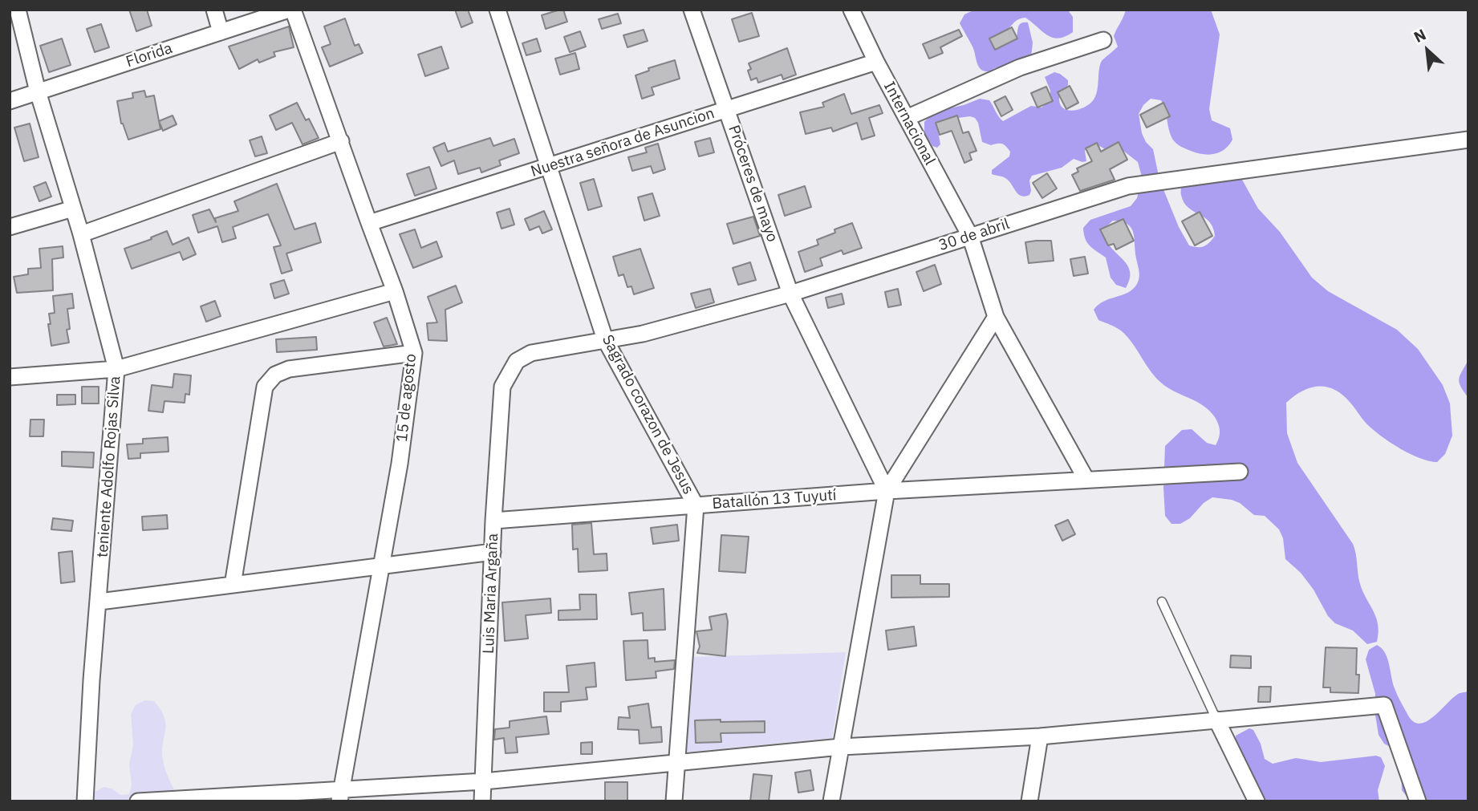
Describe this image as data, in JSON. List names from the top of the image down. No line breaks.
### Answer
{"streets":{"street":["Florida","Internacional","Nuestra señora de Asuncion","Próceres de mayo","30 de abril","15 de agosto","Sagrado corazon de Jesus","teniente Adolfo Rojas Silva","Batallón 13 Tuyutí","Luis Maria Argaña"]},"crossings":[["Florida","15 de agosto"],["Florida","teniente Adolfo Rojas Silva"],["Internacional","Nuestra señora de Asuncion"],["Internacional","30 de abril"],["Internacional","Batallón 13 Tuyutí"],["Nuestra señora de Asuncion","Próceres de mayo"],["Nuestra señora de Asuncion","15 de agosto"],["Nuestra señora de Asuncion","Sagrado corazon de Jesus"],["Próceres de mayo","30 de abril"],["Próceres de mayo","Batallón 13 Tuyutí"],["30 de abril","Sagrado corazon de Jesus"],["30 de abril","Luis Maria Argaña"],["Sagrado corazon de Jesus","Batallón 13 Tuyutí"],["Batallón 13 Tuyutí","Luis Maria Argaña"]],"north":"top left"}
